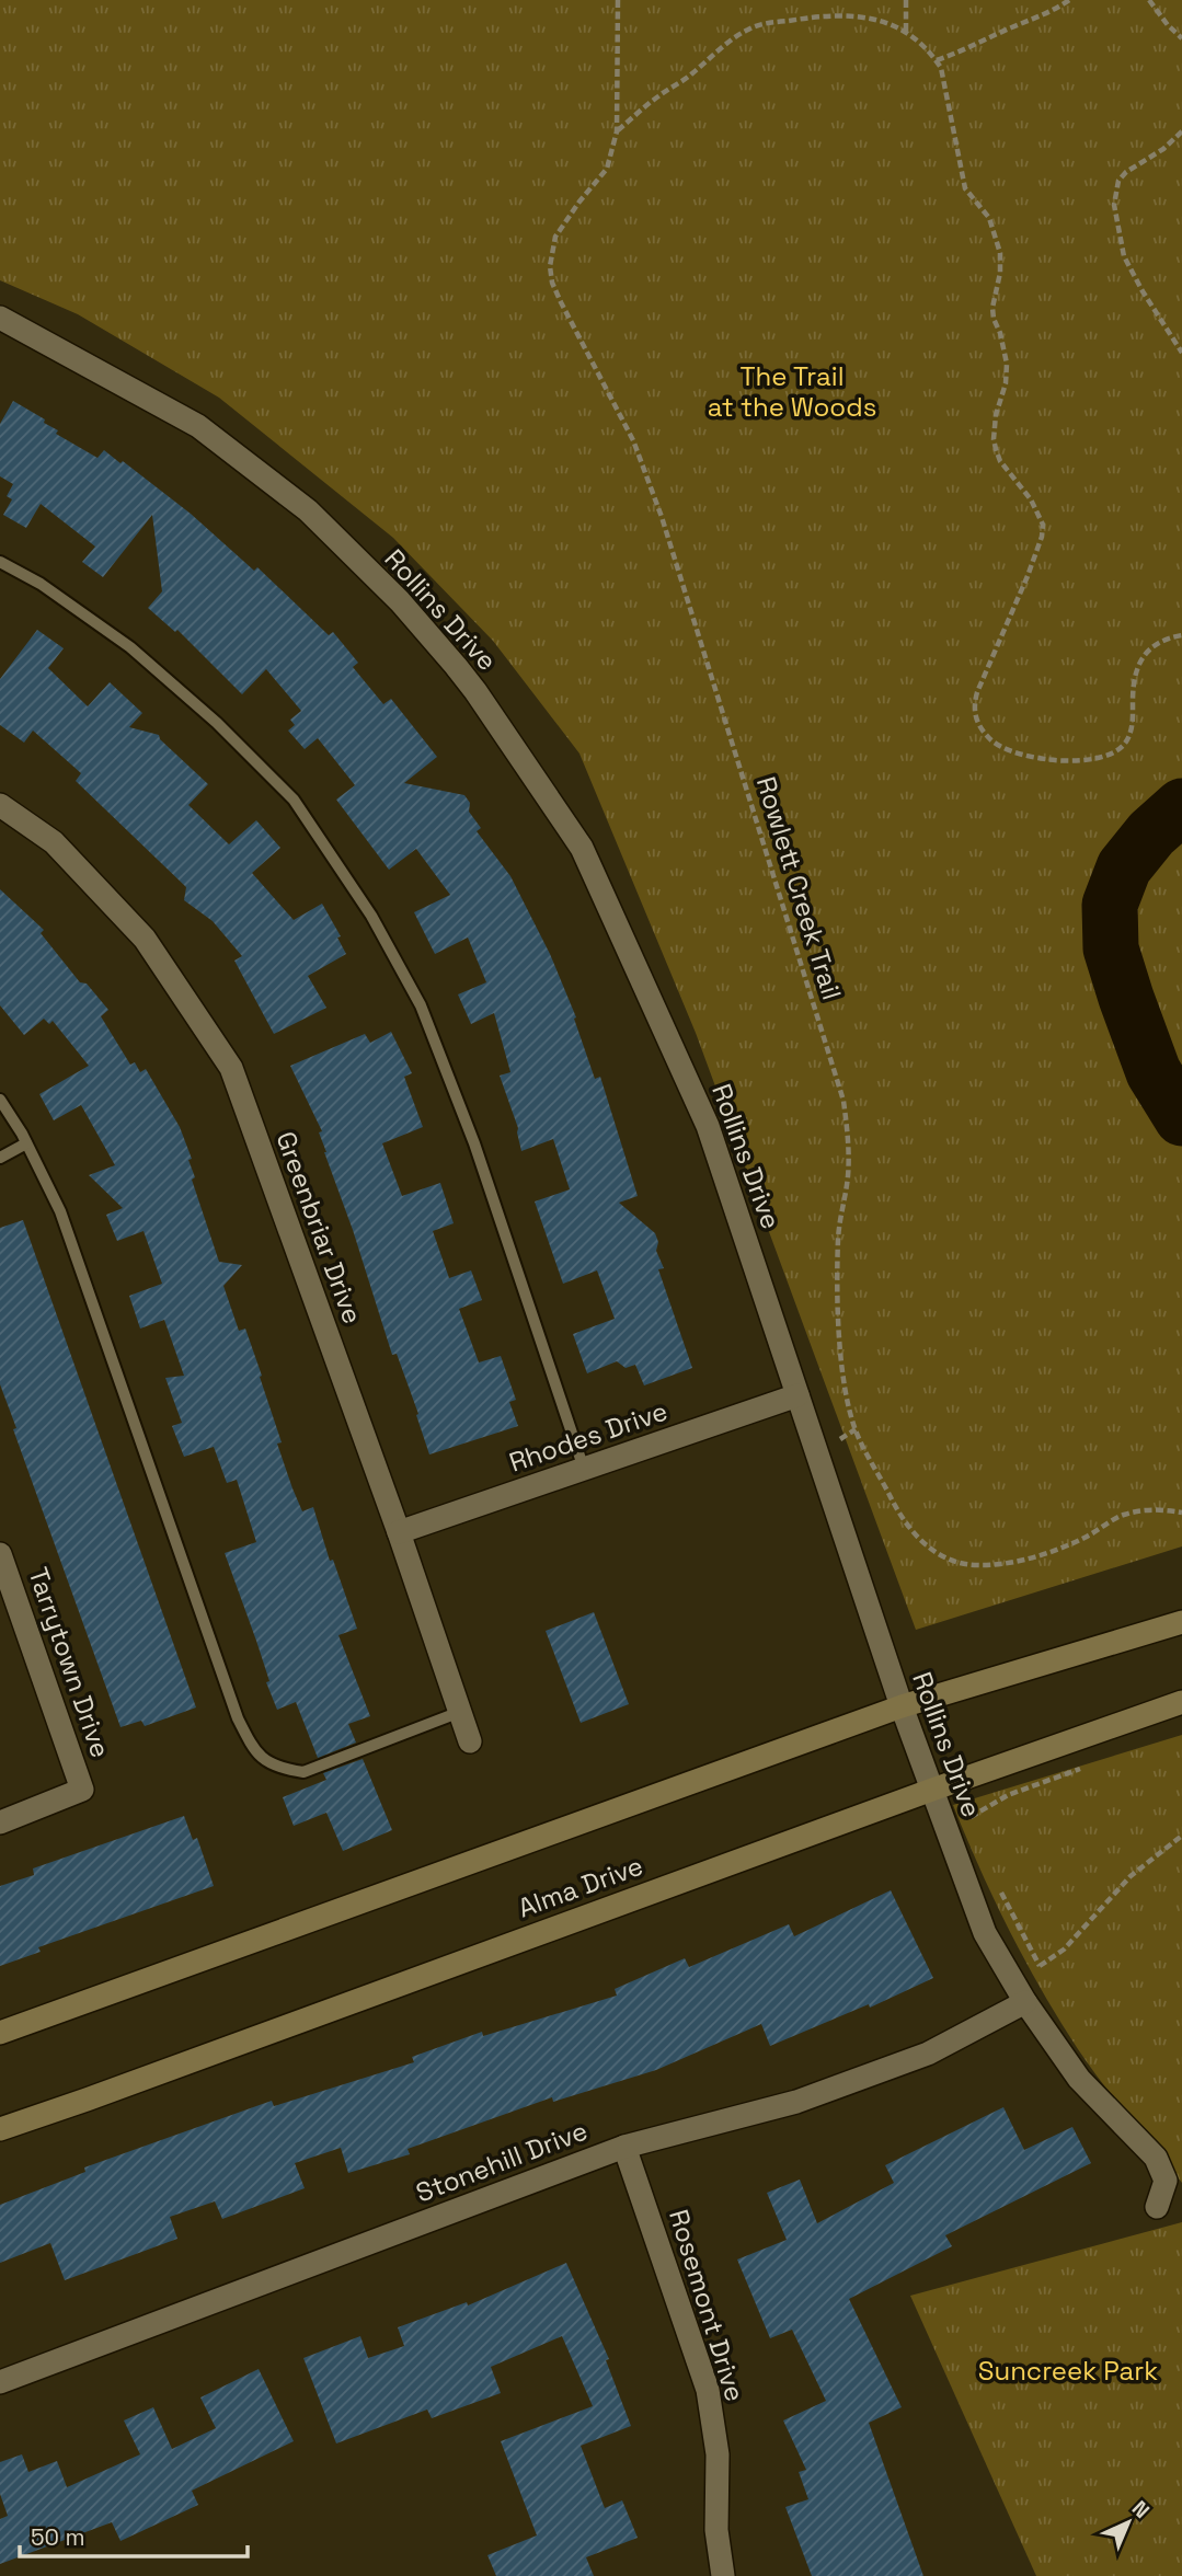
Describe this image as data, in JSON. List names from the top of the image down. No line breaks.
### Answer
{"streets":{"main road":["Alma Drive"],"street":["Rollins Drive","Greenbriar Drive","Rhodes Drive","Tarrytown Drive","Stonehill Drive","Rosemont Drive"],"path":["Rowlett Creek Trail"]},"crossings":[["Rollins Drive","Rhodes Drive"],["Rollins Drive","Alma Drive"],["Rollins Drive","Stonehill Drive"],["Greenbriar Drive","Rhodes Drive"],["Stonehill Drive","Rosemont Drive"]],"parks":["The Trail at the Woods","Suncreek Park"],"scale_bar":"50 m","north":"top right"}
